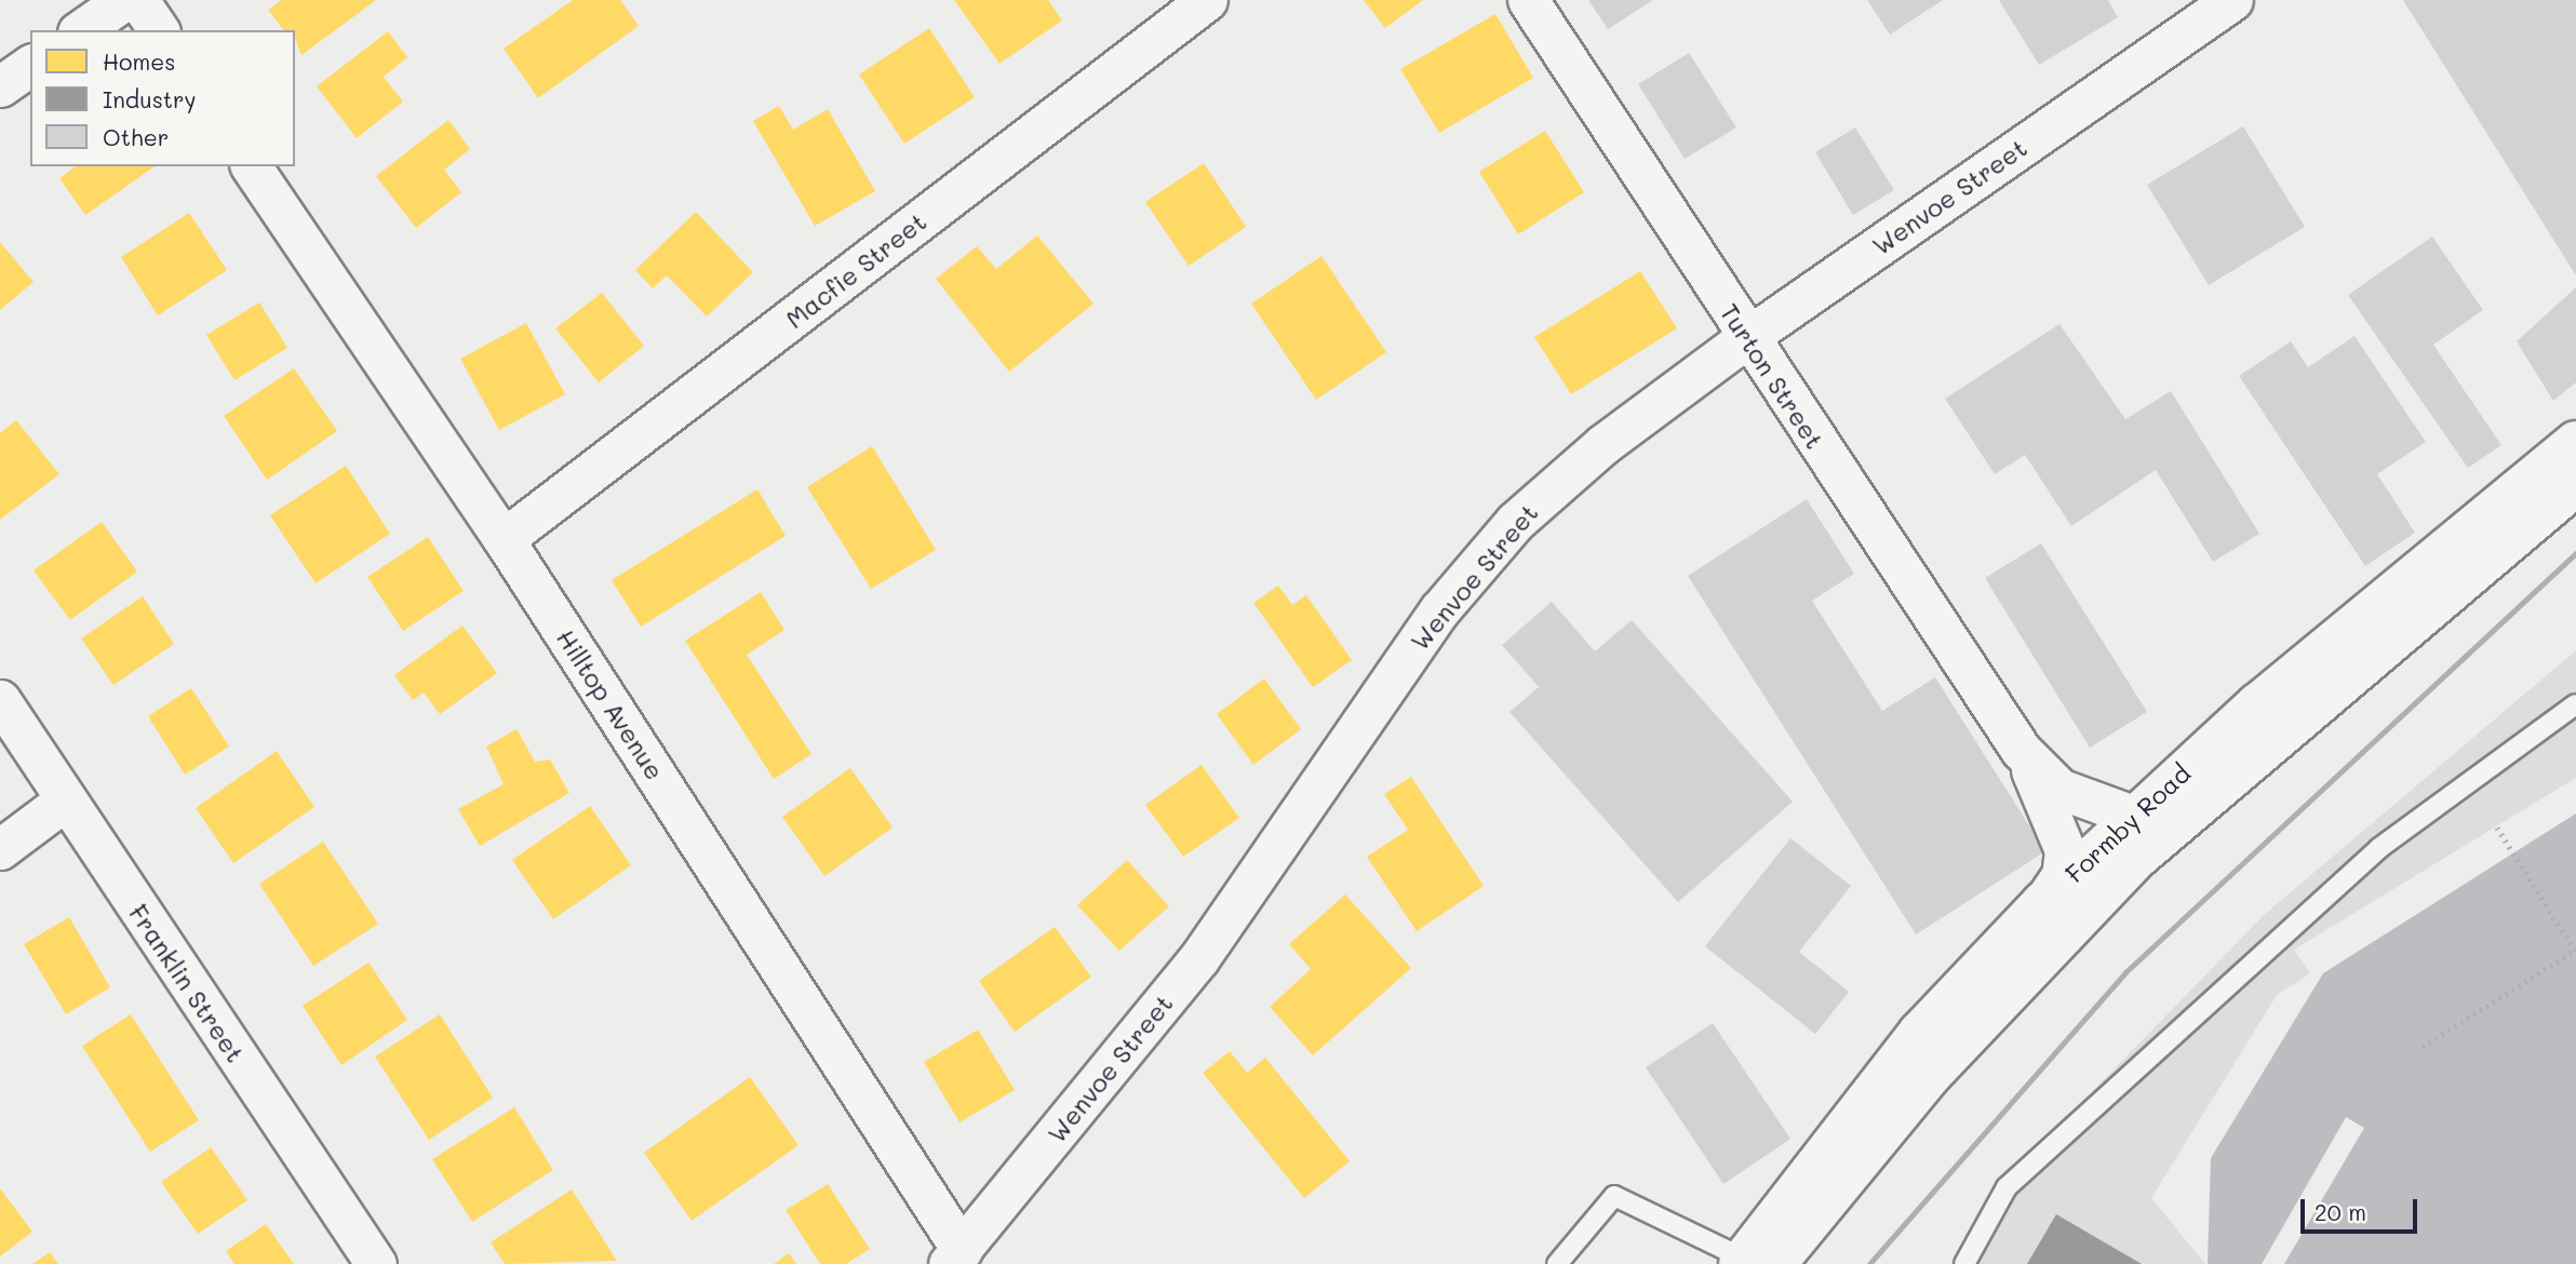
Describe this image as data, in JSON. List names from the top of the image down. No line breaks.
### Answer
{"streets":{"main road":["Formby Road"],"street":["Wenvoe Street","Macfie Street","Turton Street","Hilltop Avenue","Franklin Street"]},"crossings":[["Wenvoe Street","Turton Street"],["Wenvoe Street","Hilltop Avenue"],["Macfie Street","Hilltop Avenue"],["Turton Street","Formby Road"]],"legend":["Homes","Industry","Other"],"scale_bar":"20 m"}
